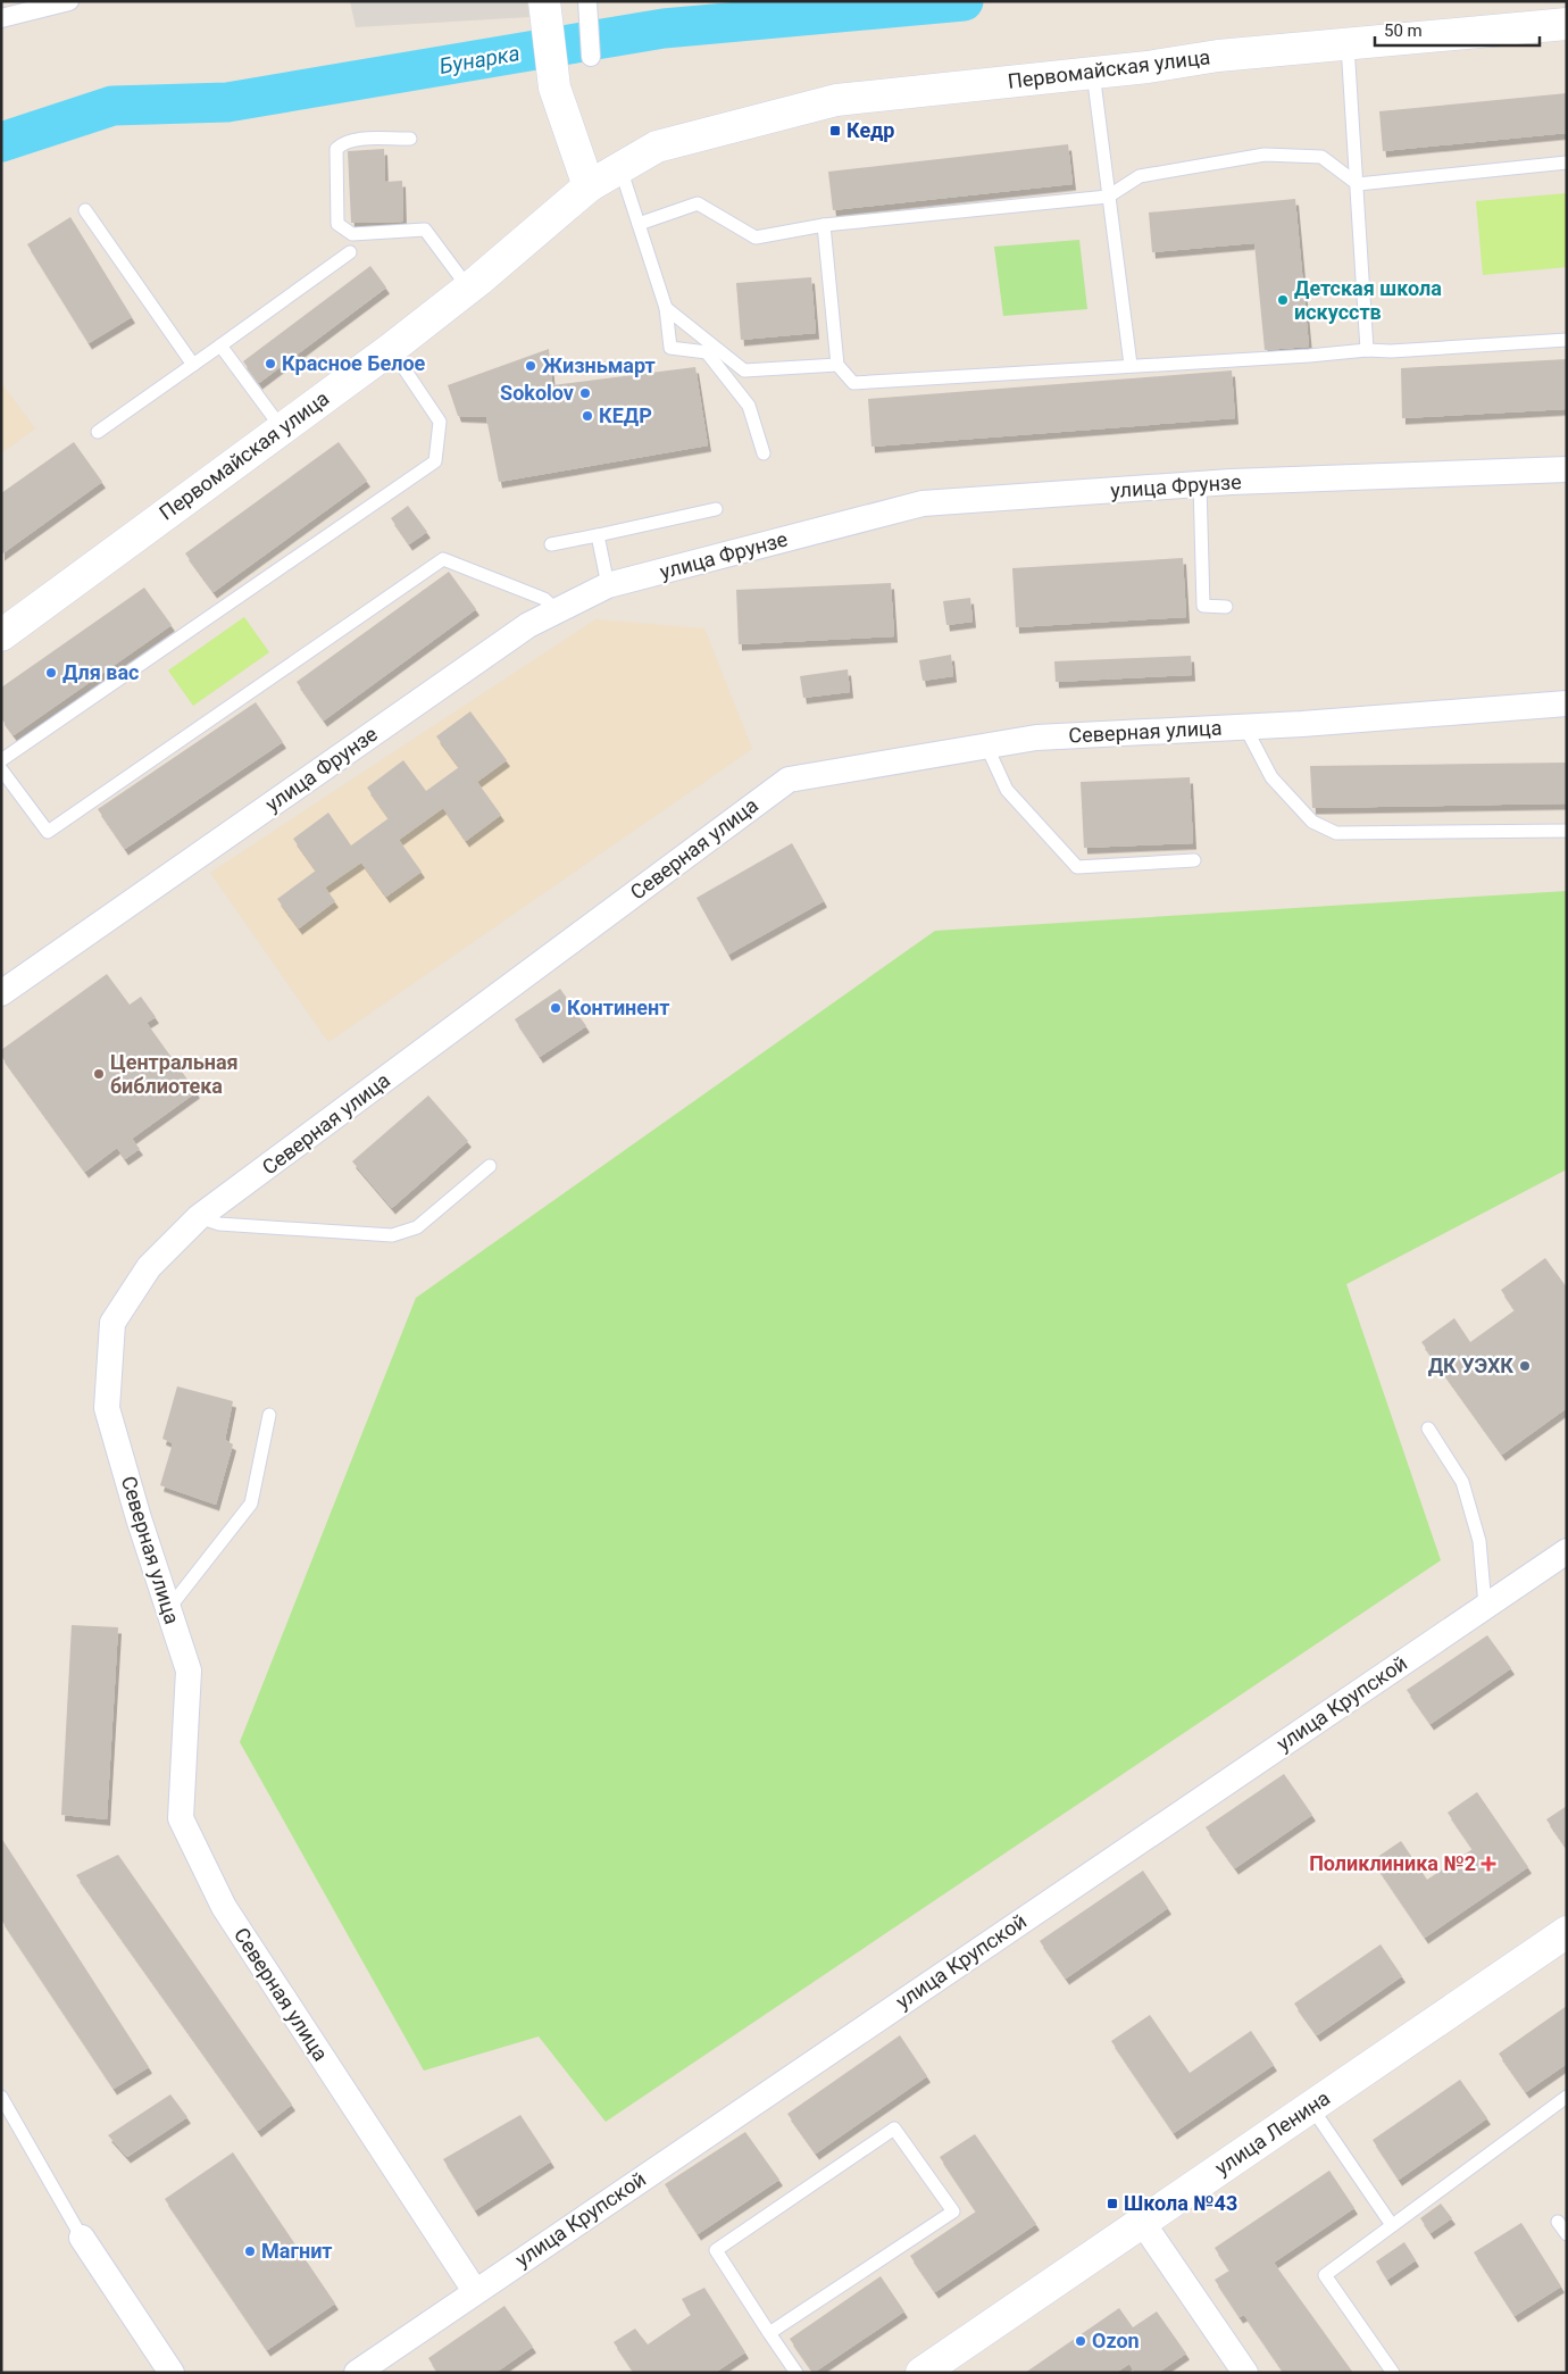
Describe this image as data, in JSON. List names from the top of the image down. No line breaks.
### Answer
{"streets":{"main road":["Первомайская улица","улица Ленина"],"street":["улица Фрунзе","Северная улица","улица Крупской"]},"crossings":[["Северная улица","улица Крупской"]],"water":["Бунарка"],"places":{"transit":["Кедр","Школа №43"],"other":["Детская школа искусств","Красное Белое","Жизньмарт","Sokolov","КЕДР","Для вас","Континент","Центральная библиотека","ДК УЭХК","Магнит","Ozon"],"health":["Поликлиника №2"]},"scale_bar":"50 m"}
